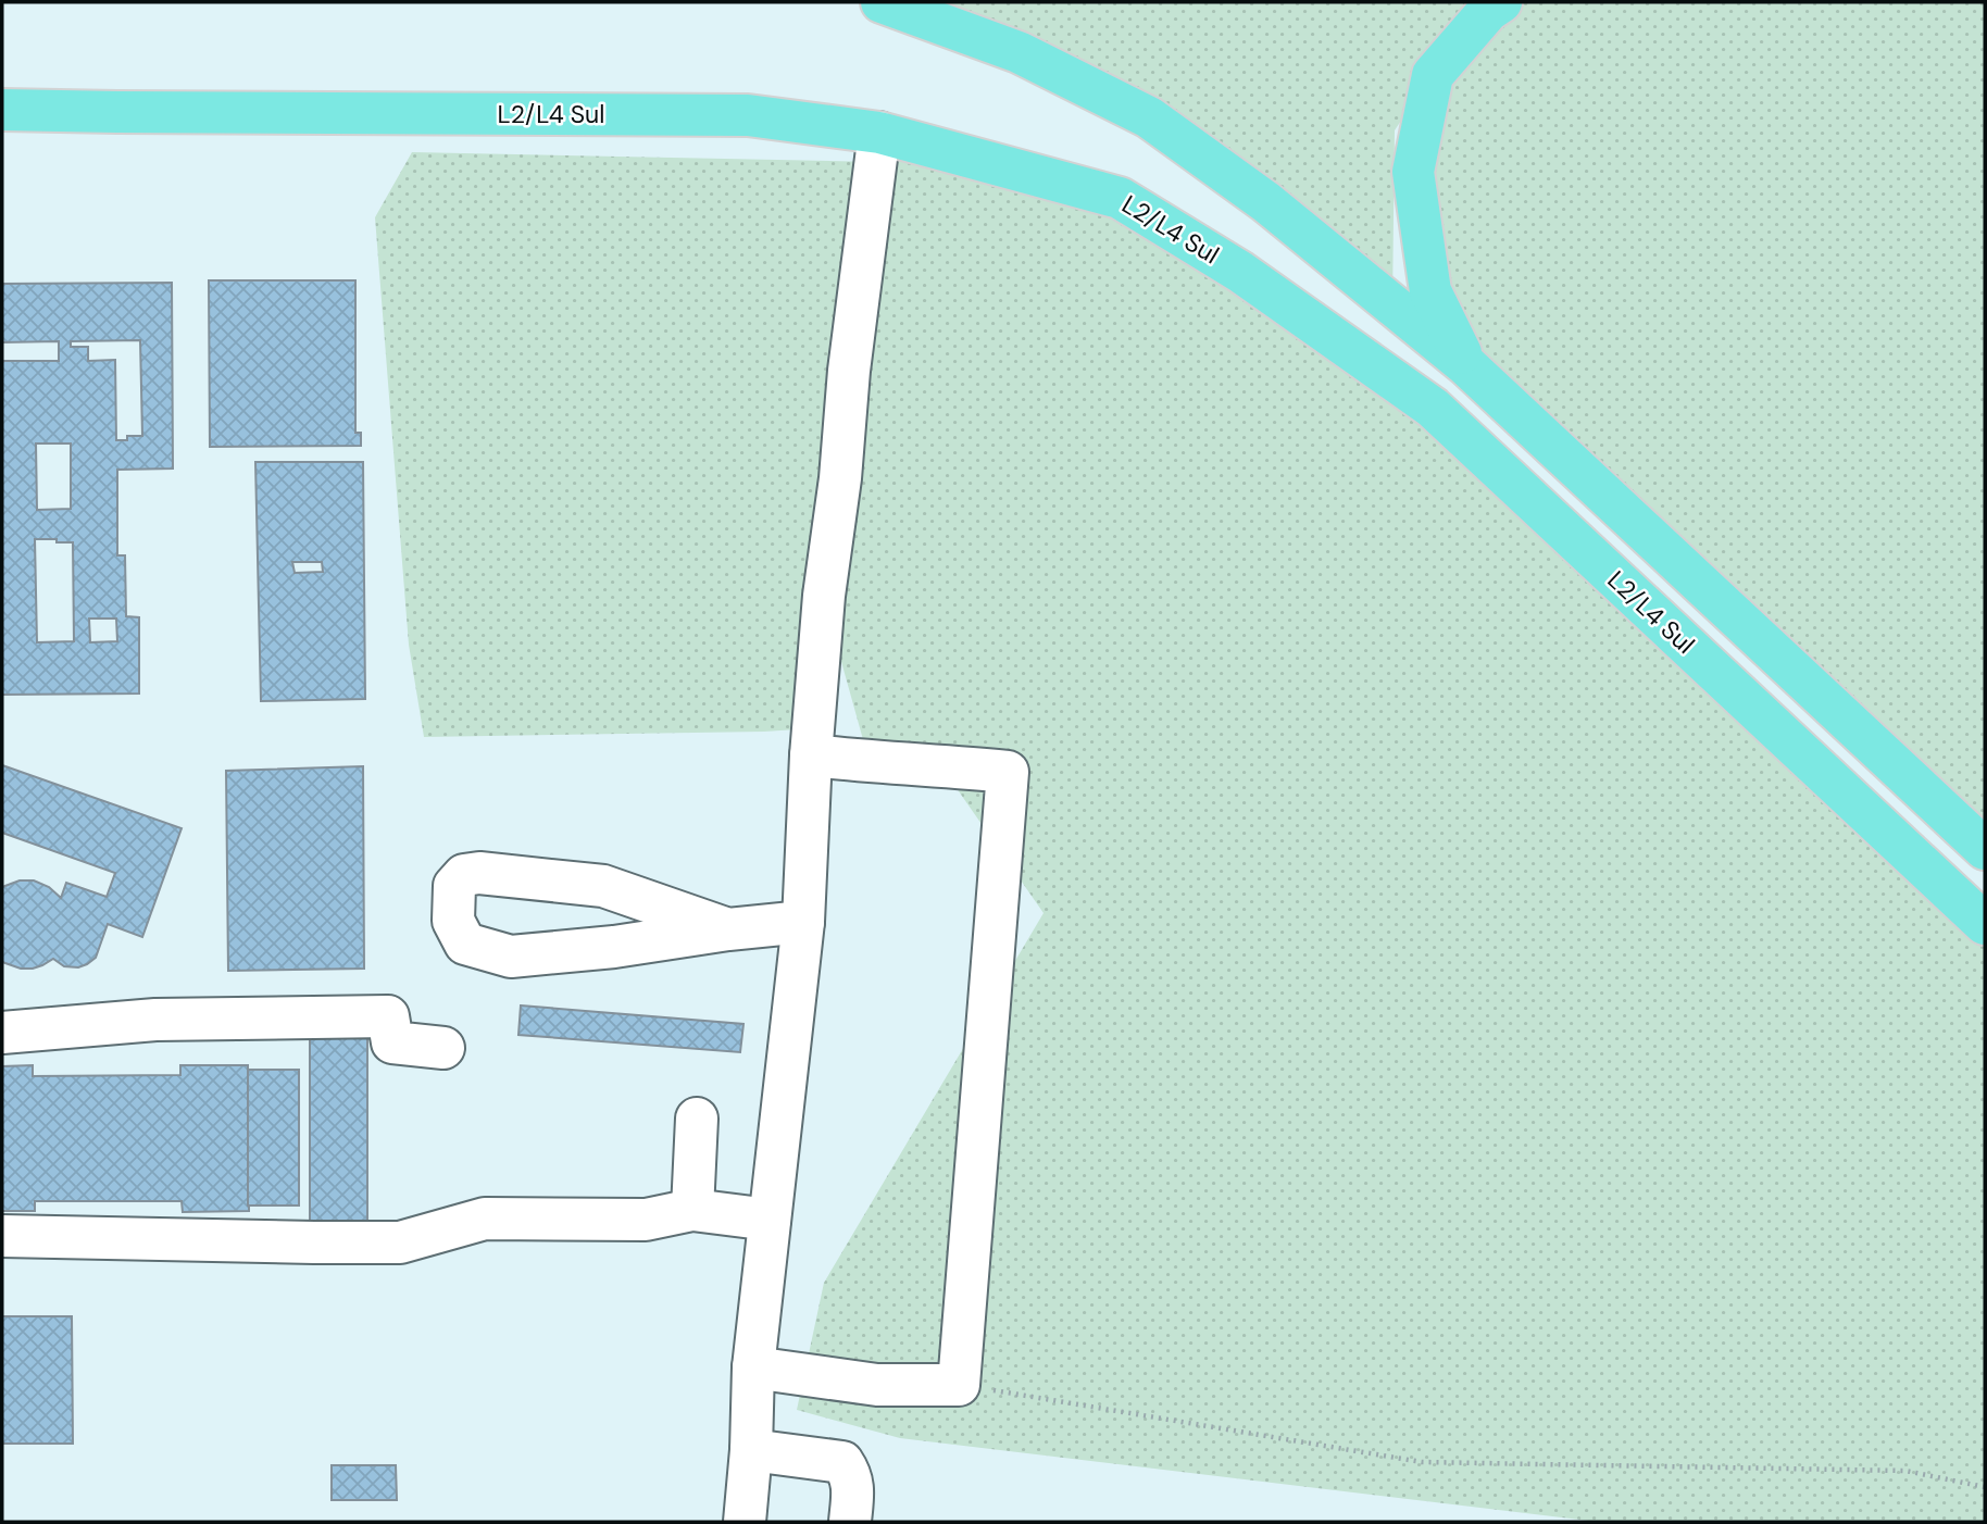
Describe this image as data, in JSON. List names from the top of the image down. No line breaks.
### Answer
{"streets":{"main road":["L2/L4 Sul"]}}
